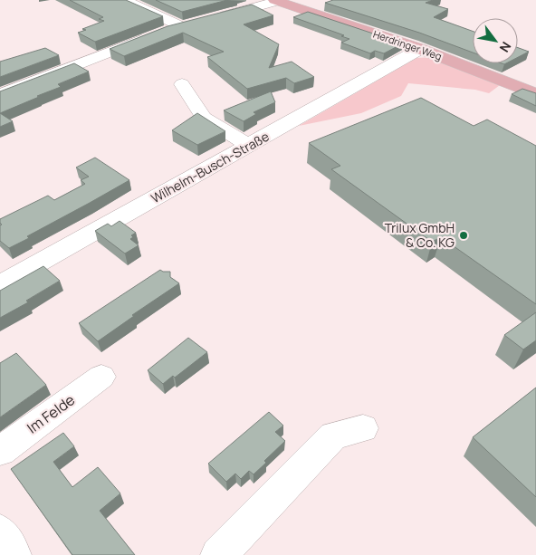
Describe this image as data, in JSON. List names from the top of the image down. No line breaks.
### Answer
{"streets":{"main road":["Herdringer Weg"],"street":["Wilhelm-Busch-Straße","Im Felde"]},"crossings":[["Herdringer Weg","Wilhelm-Busch-Straße"]],"places":["Trilux GmbH & Co. KG"],"north":"bottom right"}
